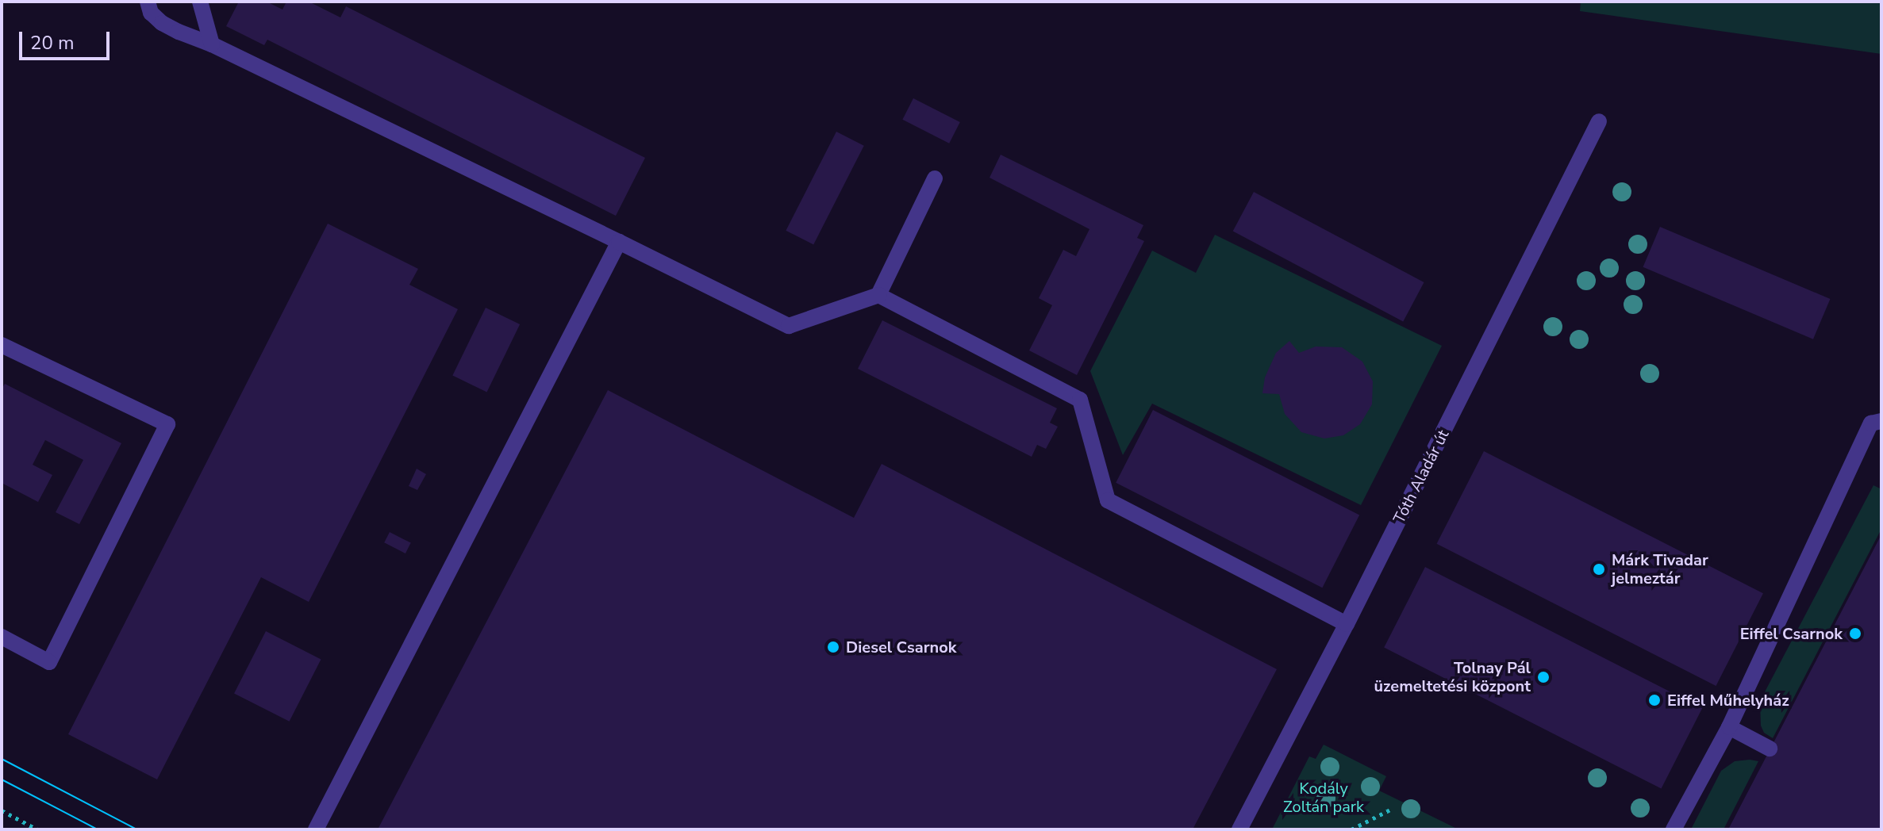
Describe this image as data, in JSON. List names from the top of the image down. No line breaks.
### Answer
{"streets":{"lane":["Tóth Aladár út"]},"parks":["Kodály Zoltán park"],"places":["Márk Tivadar jelmeztár","Eiffel Csarnok","Diesel Csarnok","Tolnay Pál üzemeltetési központ","Eiffel Műhelyház"],"scale_bar":"20 m"}
